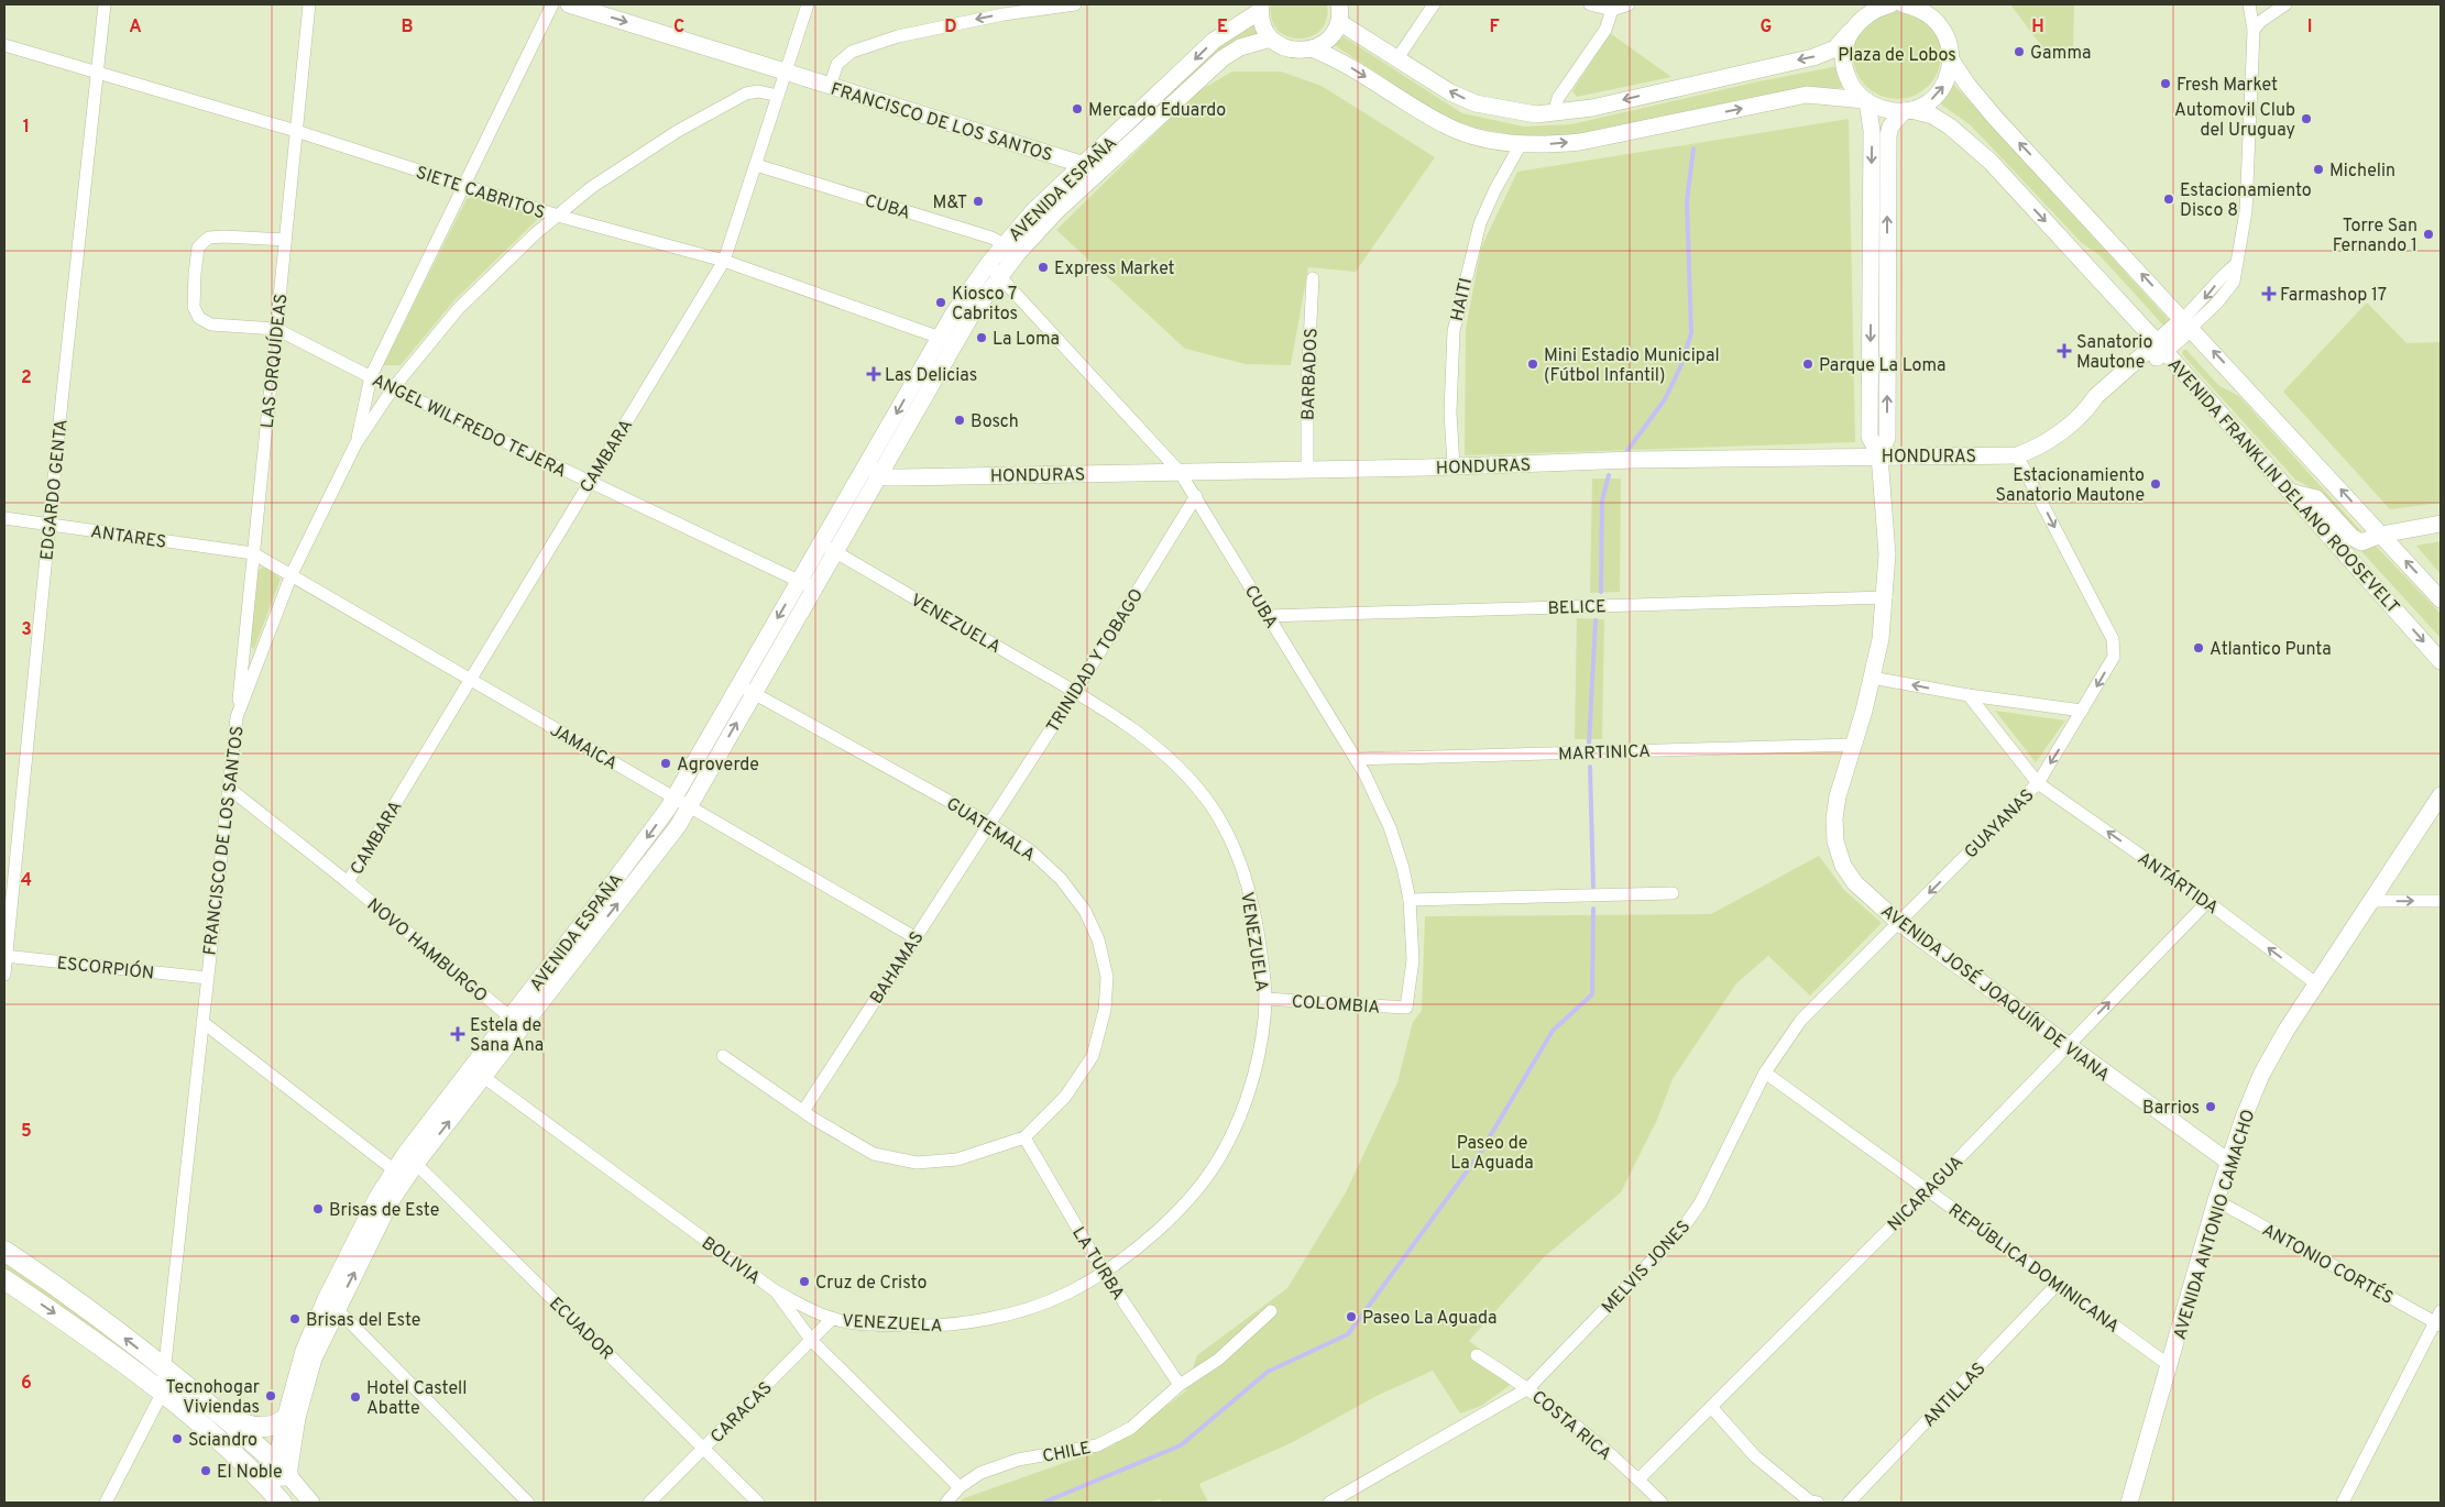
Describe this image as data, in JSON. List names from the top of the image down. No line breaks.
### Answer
{"streets":{"main road":["FRANCISCO DE LOS SANTOS","AVENIDA ESPAÑA","HONDURAS","AVENIDA FRANKLIN DELANO ROOSEVELT","AVENIDA JOSÉ JOAQUÍN DE VIANA","AVENIDA ANTONIO CAMACHO"],"street":["SIETE CABRITOS","CUBA","HAITI","LAS ORQUÍDEAS","BARBADOS","ANGEL WILFREDO TEJERA","CAMBARA","EDGARDO GENTA","ANTARES","BELICE","VENEZUELA","TRINIDAD Y TOBAGO","JAMAICA","MARTINICA","GUAYANAS","GUATEMALA","ANTÁRTIDA","NOVO HAMBURGO","ESCORPIÓN","BAHAMAS","COLOMBIA","NICARAGUA","BOLIVIA","LA TURBA","ANTONIO CORTÉS","MELVIS JONES","REPÚBLICA DOMINICANA","ECUADOR","ANTILLAS","CARACAS","COSTA RICA","CHILE"]},"crossings":[["FRANCISCO DE LOS SANTOS","AVENIDA ESPAÑA"],["FRANCISCO DE LOS SANTOS","SIETE CABRITOS"],["FRANCISCO DE LOS SANTOS","LAS ORQUÍDEAS"],["FRANCISCO DE LOS SANTOS","ANGEL WILFREDO TEJERA"],["FRANCISCO DE LOS SANTOS","CAMBARA"],["FRANCISCO DE LOS SANTOS","JAMAICA"],["FRANCISCO DE LOS SANTOS","NOVO HAMBURGO"],["FRANCISCO DE LOS SANTOS","ESCORPIÓN"],["AVENIDA ESPAÑA","SIETE CABRITOS"],["AVENIDA ESPAÑA","CUBA"],["AVENIDA ESPAÑA","ANGEL WILFREDO TEJERA"],["AVENIDA ESPAÑA","HONDURAS"],["AVENIDA ESPAÑA","VENEZUELA"],["AVENIDA ESPAÑA","JAMAICA"],["AVENIDA ESPAÑA","GUATEMALA"],["AVENIDA ESPAÑA","NOVO HAMBURGO"],["AVENIDA ESPAÑA","BOLIVIA"],["AVENIDA ESPAÑA","ECUADOR"],["SIETE CABRITOS","LAS ORQUÍDEAS"],["SIETE CABRITOS","CAMBARA"],["SIETE CABRITOS","EDGARDO GENTA"],["CUBA","CAMBARA"],["CUBA","HONDURAS"],["CUBA","BELICE"],["CUBA","TRINIDAD Y TOBAGO"],["CUBA","MARTINICA"],["CUBA","COLOMBIA"],["HAITI","HONDURAS"],["LAS ORQUÍDEAS","ANGEL WILFREDO TEJERA"],["LAS ORQUÍDEAS","ANTARES"],["LAS ORQUÍDEAS","JAMAICA"],["BARBADOS","HONDURAS"],["ANGEL WILFREDO TEJERA","CAMBARA"],["CAMBARA","JAMAICA"],["CAMBARA","NOVO HAMBURGO"],["HONDURAS","AVENIDA FRANKLIN DELANO ROOSEVELT"],["HONDURAS","GUAYANAS"],["HONDURAS","AVENIDA JOSÉ JOAQUÍN DE VIANA"],["AVENIDA FRANKLIN DELANO ROOSEVELT","AVENIDA JOSÉ JOAQUÍN DE VIANA"],["EDGARDO GENTA","ANTARES"],["EDGARDO GENTA","ESCORPIÓN"],["ANTARES","JAMAICA"],["BELICE","AVENIDA JOSÉ JOAQUÍN DE VIANA"],["VENEZUELA","TRINIDAD Y TOBAGO"],["VENEZUELA","COLOMBIA"],["VENEZUELA","BOLIVIA"],["VENEZUELA","LA TURBA"],["VENEZUELA","CARACAS"],["TRINIDAD Y TOBAGO","GUATEMALA"],["TRINIDAD Y TOBAGO","BAHAMAS"],["JAMAICA","BAHAMAS"],["MARTINICA","AVENIDA JOSÉ JOAQUÍN DE VIANA"],["GUAYANAS","ANTÁRTIDA"],["GUAYANAS","AVENIDA JOSÉ JOAQUÍN DE VIANA"],["GUAYANAS","MELVIS JONES"],["GUATEMALA","BAHAMAS"],["GUATEMALA","LA TURBA"],["ANTÁRTIDA","NICARAGUA"],["ANTÁRTIDA","AVENIDA ANTONIO CAMACHO"],["AVENIDA JOSÉ JOAQUÍN DE VIANA","NICARAGUA"],["AVENIDA JOSÉ JOAQUÍN DE VIANA","AVENIDA ANTONIO CAMACHO"],["AVENIDA JOSÉ JOAQUÍN DE VIANA","MELVIS JONES"],["NICARAGUA","REPÚBLICA DOMINICANA"],["NICARAGUA","COSTA RICA"],["AVENIDA ANTONIO CAMACHO","ANTONIO CORTÉS"],["AVENIDA ANTONIO CAMACHO","REPÚBLICA DOMINICANA"],["BOLIVIA","CARACAS"],["BOLIVIA","CHILE"],["LA TURBA","CHILE"],["MELVIS JONES","REPÚBLICA DOMINICANA"],["MELVIS JONES","COSTA RICA"],["REPÚBLICA DOMINICANA","ANTILLAS"],["ECUADOR","CARACAS"]],"one_way":["GUAYANAS","ANTÁRTIDA"],"parks":["Plaza de Lobos","Paseo de La Aguada"],"places":{"other":["Gamma","Fresh Market","Mercado Eduardo","Automovil Club del Uruguay","Michelin","Estacionamiento Disco 8","M&T","Torre San Fernando 1","Express Market","Kiosco 7 Cabritos","La Loma","Mini Estadio Municipal (Fútbol Infantil)","Parque La Loma","Bosch","Estacionamiento Sanatorio Mautone","Atlantico Punta","Agroverde","Barrios","Brisas de Este","Cruz de Cristo","Paseo La Aguada","Brisas del Este","Tecnohogar Viviendas","Hotel Castell Abatte","Sciandro","El Noble"],"health":["Farmashop 17","Sanatorio Mautone","Las Delicias","Estela de Sana Ana"]},"grid":{"columns":["A","B","C","D","E","F","G","H","I"],"rows":["1","2","3","4","5","6"]}}
